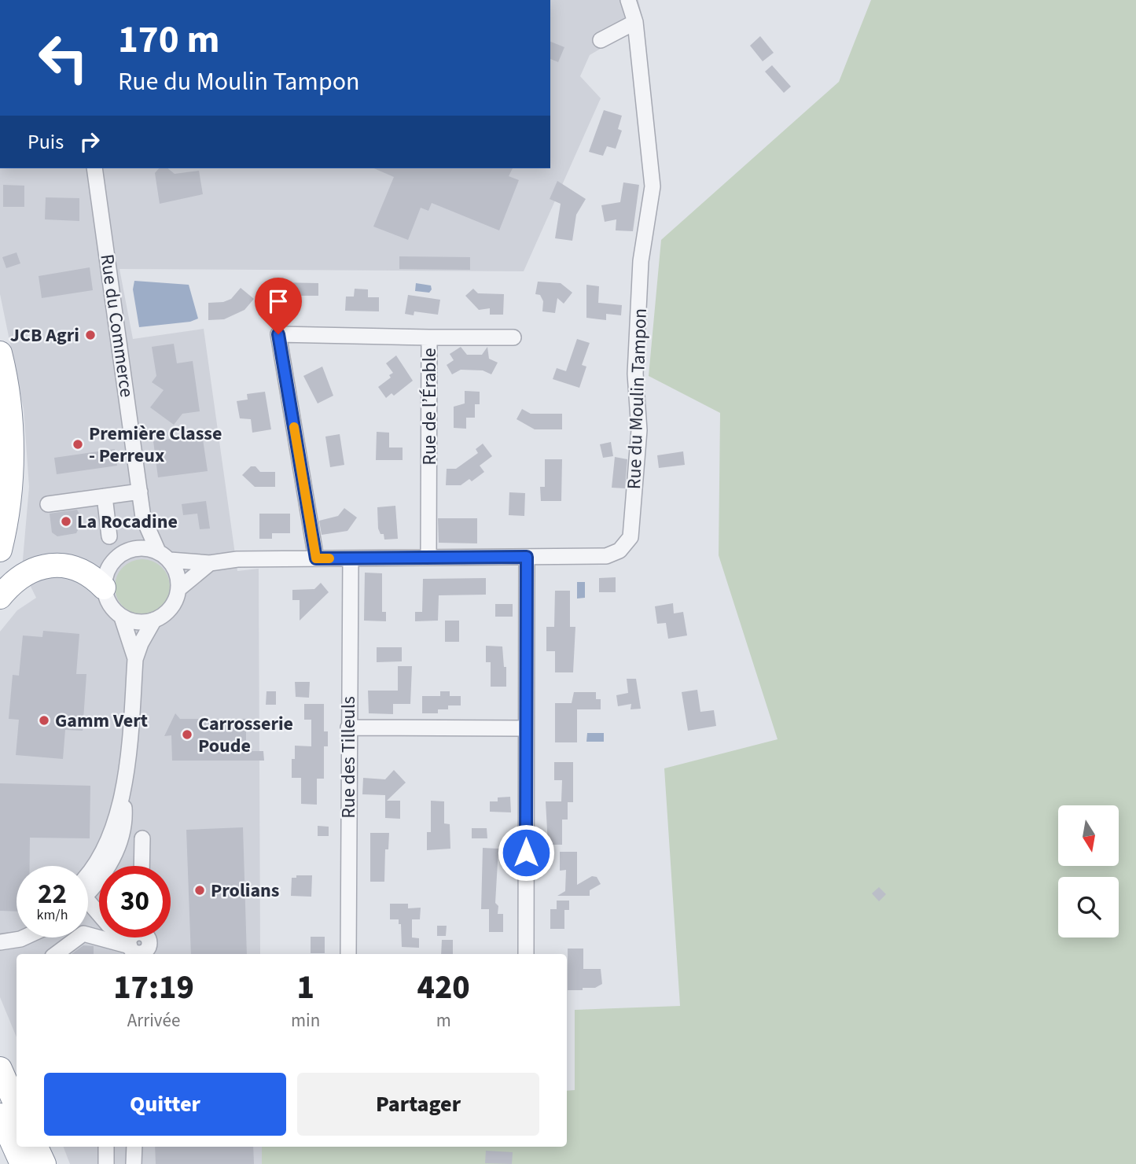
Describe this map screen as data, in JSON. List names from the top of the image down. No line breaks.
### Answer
{"streets":{"street":["Rue du Commerce","Rue du Moulin Tampon","Rue de l’Érable","Rue des Tilleuls"]},"crossings":[["Rue du Commerce","Rue du Moulin Tampon"],["Rue du Moulin Tampon","Rue de l’Érable"],["Rue du Moulin Tampon","Rue des Tilleuls"]],"places":["JCB Agri","Première Classe - Perreux","La Rocadine","Gamm Vert","Carrosserie Poude","Prolians"],"north":"bottom","page":{"turn":["170 m","Rue du Moulin Tampon"],"then":"Puis","speed":"22 km/h","limit":"30","eta":["17:19","Arrivée","1","min","420","m"],"buttons":["Quitter","Partager"]}}
